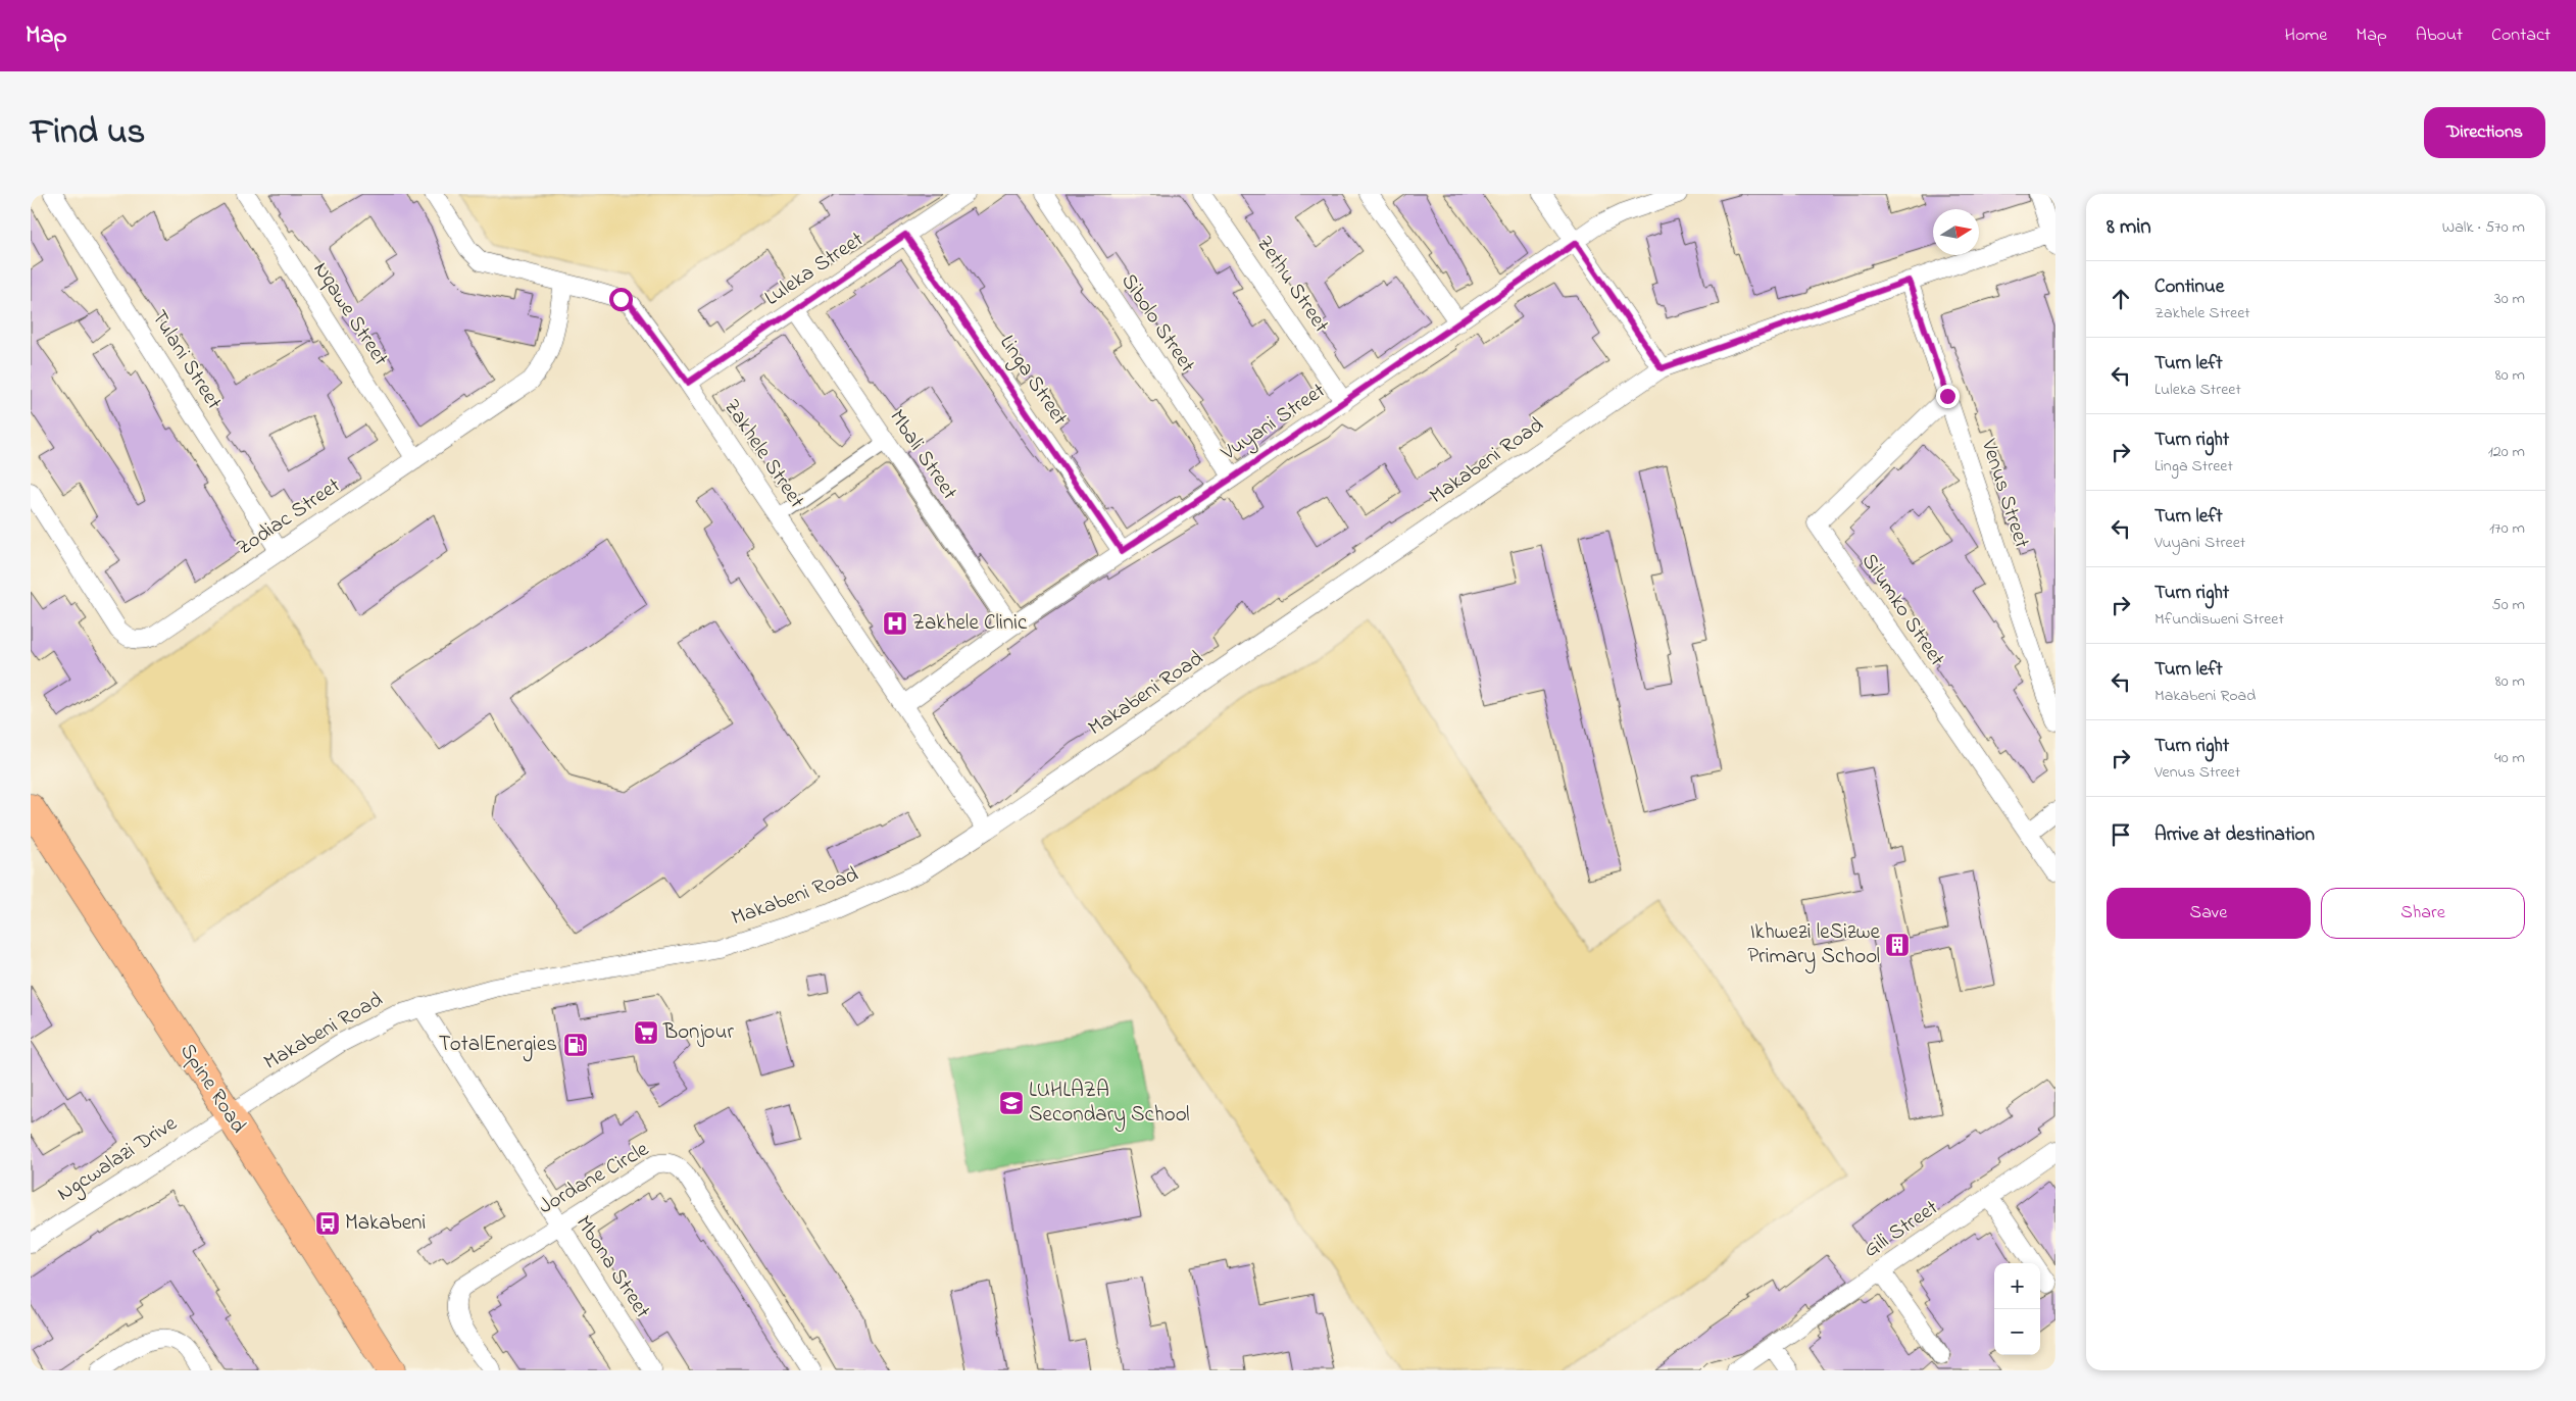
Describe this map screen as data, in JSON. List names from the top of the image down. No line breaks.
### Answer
{"streets":{"main road":["Spine Road"],"street":["Luleka Street","Zethu Street","Nqawe Street","Sibolo Street","Tulani Street","Linga Street","Vuyani Street","Zakhele Street","Mbali Street","Makabeni Road","Venus Street","Zodiac Street","Silumko Street","Ngcwalazi Drive","Jordane Circle","Gili Street","Mbona Street"]},"crossings":[["Luleka Street","Linga Street"],["Luleka Street","Zakhele Street"],["Luleka Street","Mbali Street"],["Zethu Street","Vuyani Street"],["Nqawe Street","Zodiac Street"],["Sibolo Street","Vuyani Street"],["Tulani Street","Zodiac Street"],["Linga Street","Vuyani Street"],["Vuyani Street","Zakhele Street"],["Vuyani Street","Mbali Street"],["Zakhele Street","Makabeni Road"],["Zakhele Street","Zodiac Street"],["Makabeni Road","Venus Street"],["Makabeni Road","Spine Road"],["Makabeni Road","Ngcwalazi Drive"],["Makabeni Road","Mbona Street"],["Venus Street","Silumko Street"],["Spine Road","Ngcwalazi Drive"],["Jordane Circle","Mbona Street"]],"places":{"hospital":["Zakhele Clinic"],"building":["Ikhwezi leSizwe Primary School"],"supermarket":["Bonjour"],"fuel station":["TotalEnergies"],"school or university":["LUHLAZA Secondary School"],"bus stop":["Makabeni"]},"north":"right","page":{"header":"Map","nav":["Home","Map","About","Contact"],"title":"Find us","buttons":["Directions",["Save","Share"]],"heading":["8 min","Walk · 570 m"],"list":[["Continue","Zakhele Street","30 m"],["Turn left","Luleka Street","80 m"],["Turn right","Linga Street","120 m"],["Turn left","Vuyani Street","170 m"],["Turn right","Mfundisweni Street","50 m"],["Turn left","Makabeni Road","80 m"],["Turn right","Venus Street","40 m"],"Arrive at destination"],"map_buttons":["+","−"]}}
